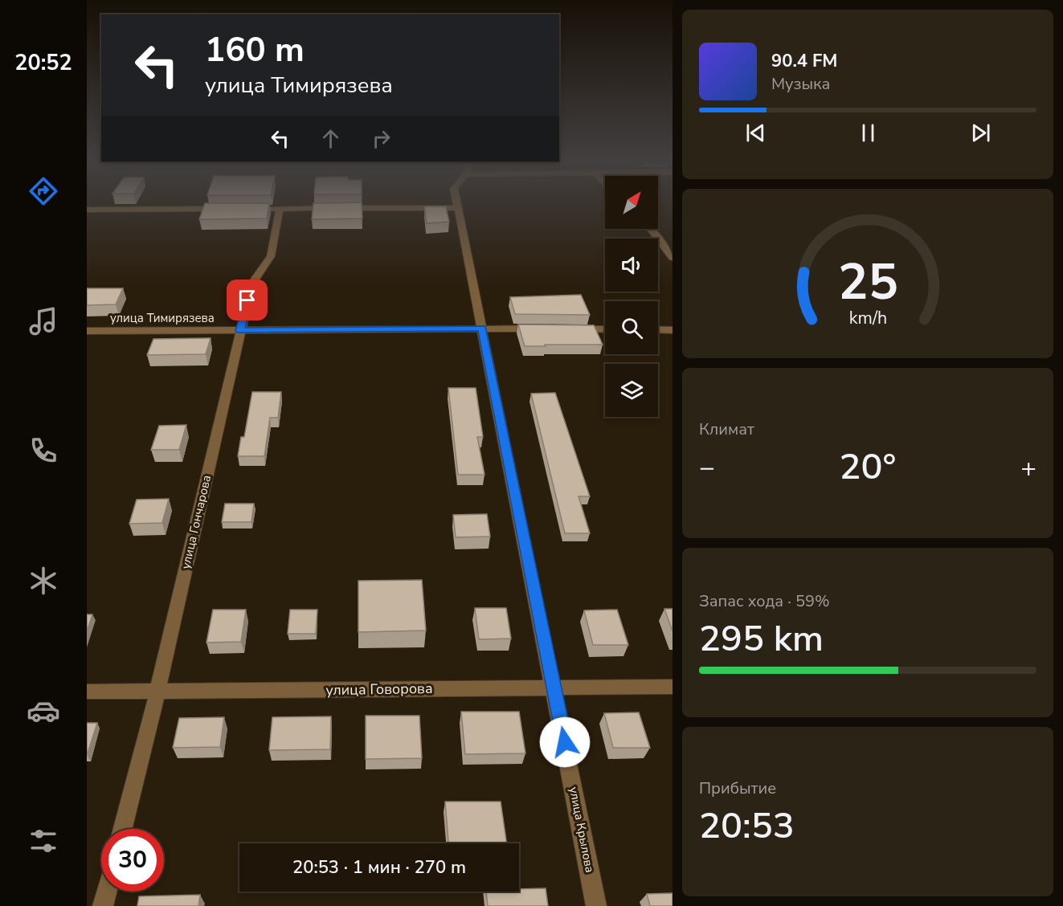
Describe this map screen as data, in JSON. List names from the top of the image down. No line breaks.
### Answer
{"streets":{"street":["улица Тимирязева","улица Гончарова","улица Говорова","улица Крылова"]},"crossings":[["улица Тимирязева","улица Гончарова"],["улица Тимирязева","улица Крылова"],["улица Гончарова","улица Говорова"],["улица Гончарова","улица Крылова"],["улица Говорова","улица Крылова"]],"north":"top right","page":{"tabs":"20:52","turn":["160 m","улица Тимирязева"],"song":["90.4 FM","Музыка"],"tile":["Климат",["Запас хода · 59%","295 km"],["Прибытие","20:53"]],"heat":["−","20°","+"],"limit":"30","trip":"20:53 · 1 мин · 270 m","gauge":["25","km/h"]}}
